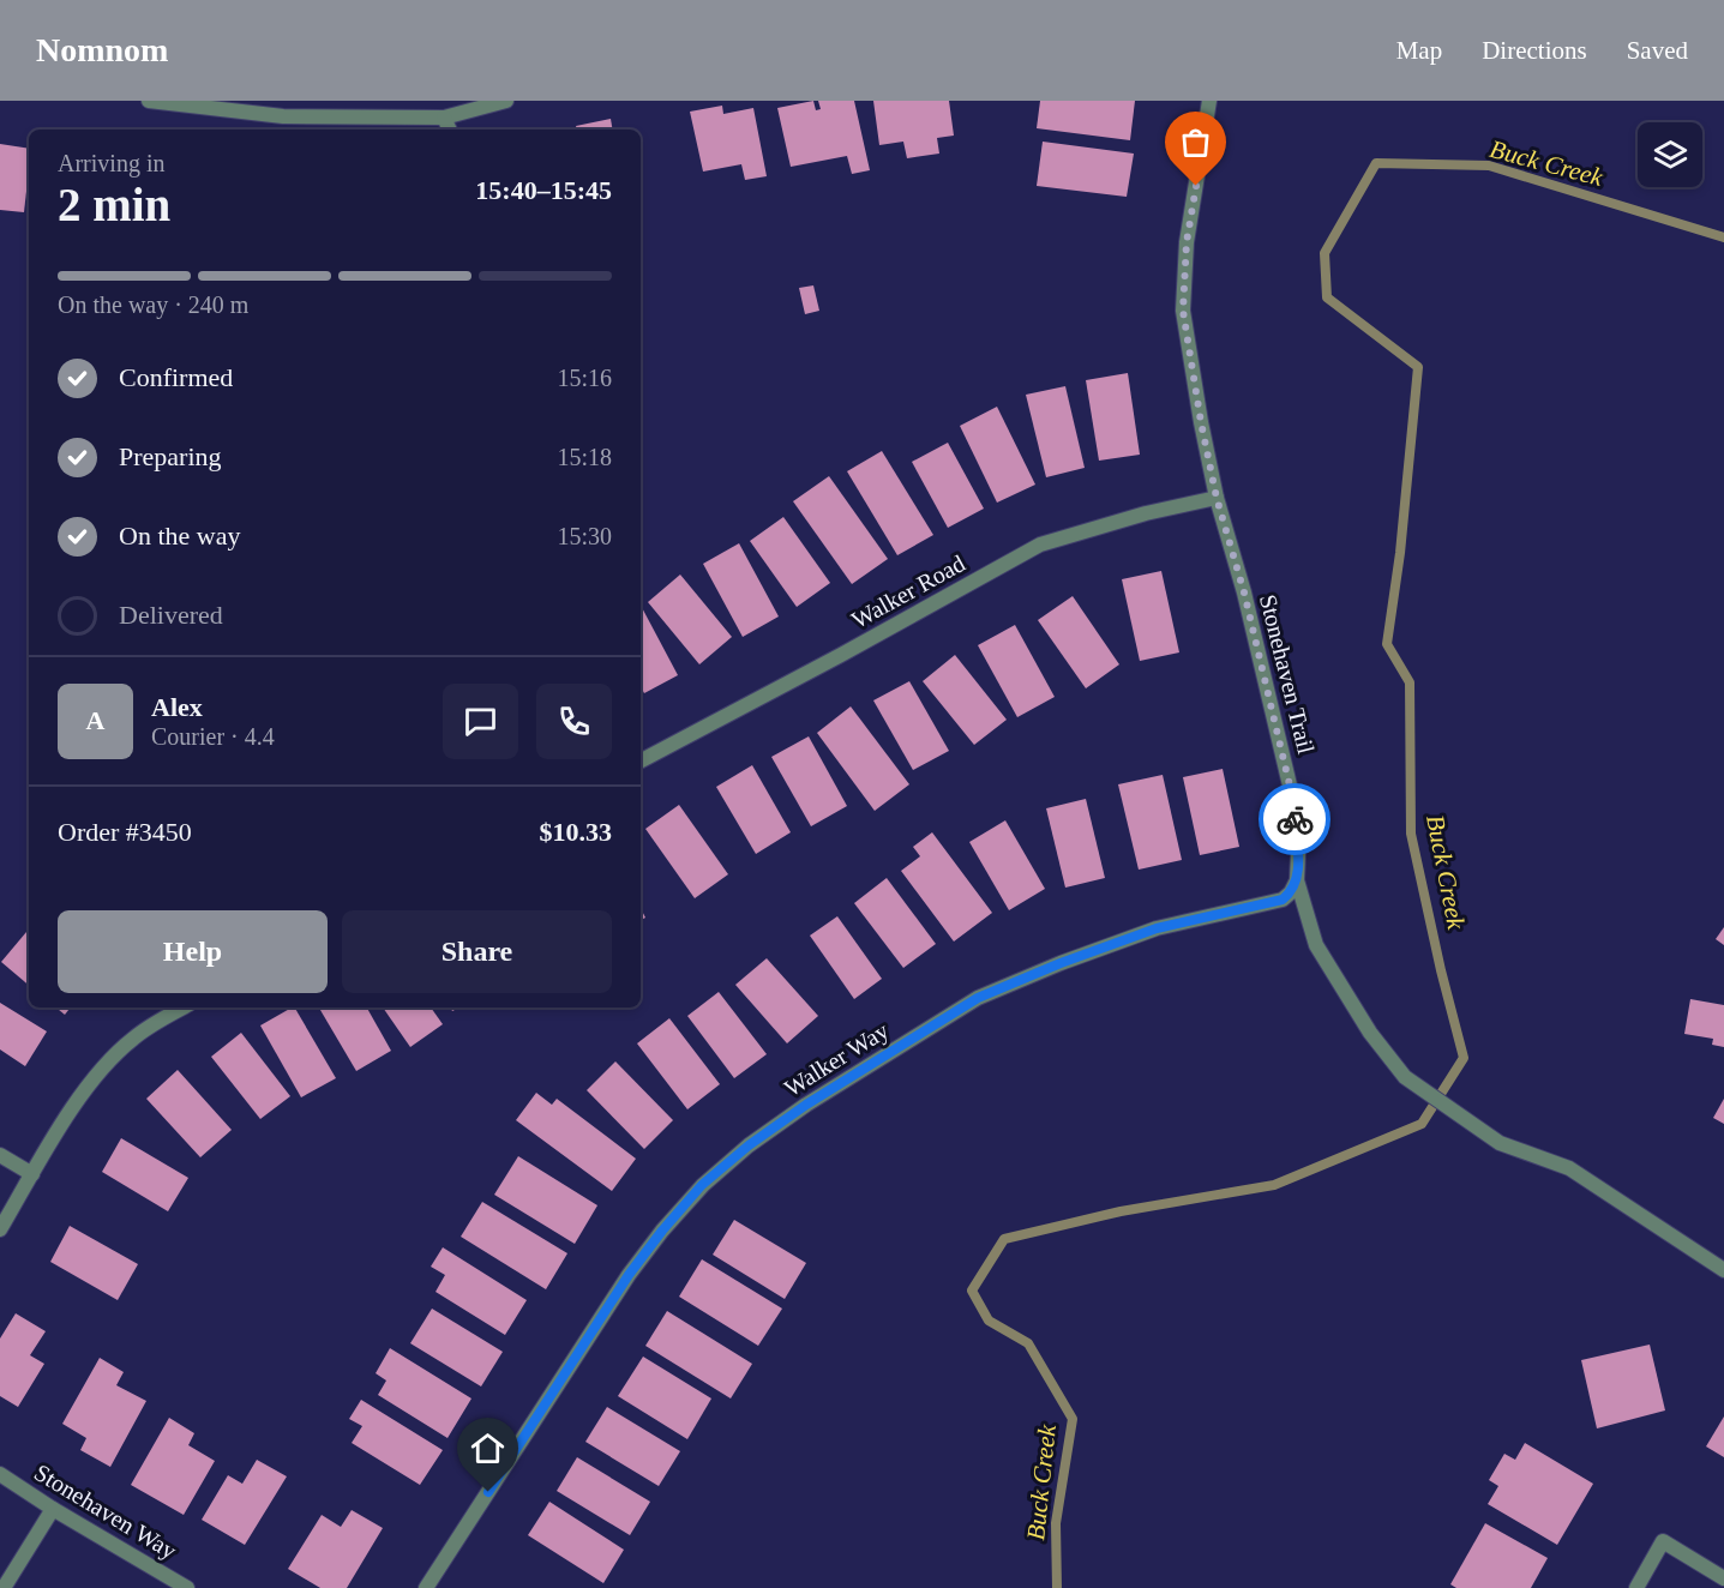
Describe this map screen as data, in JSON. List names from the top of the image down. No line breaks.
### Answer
{"streets":{"street":["Walker Road","Stonehaven Trail","Walker Way","Stonehaven Way"]},"crossings":[["Walker Road","Stonehaven Trail"],["Stonehaven Trail","Walker Way"]],"water":["Buck Creek"],"page":{"header":"Nomnom","nav":["Map","Directions","Saved"],"heading":["2 min","Arriving in","15:40–15:45"],"panel":["Alex","Courier · 4.4","Order #3450","$10.33"],"bar":"On the way · 240 m","list":[["Confirmed","15:16"],["Preparing","15:18"],["On the way","15:30"],"Delivered"],"round":"A","buttons":["Help","Share"]}}
